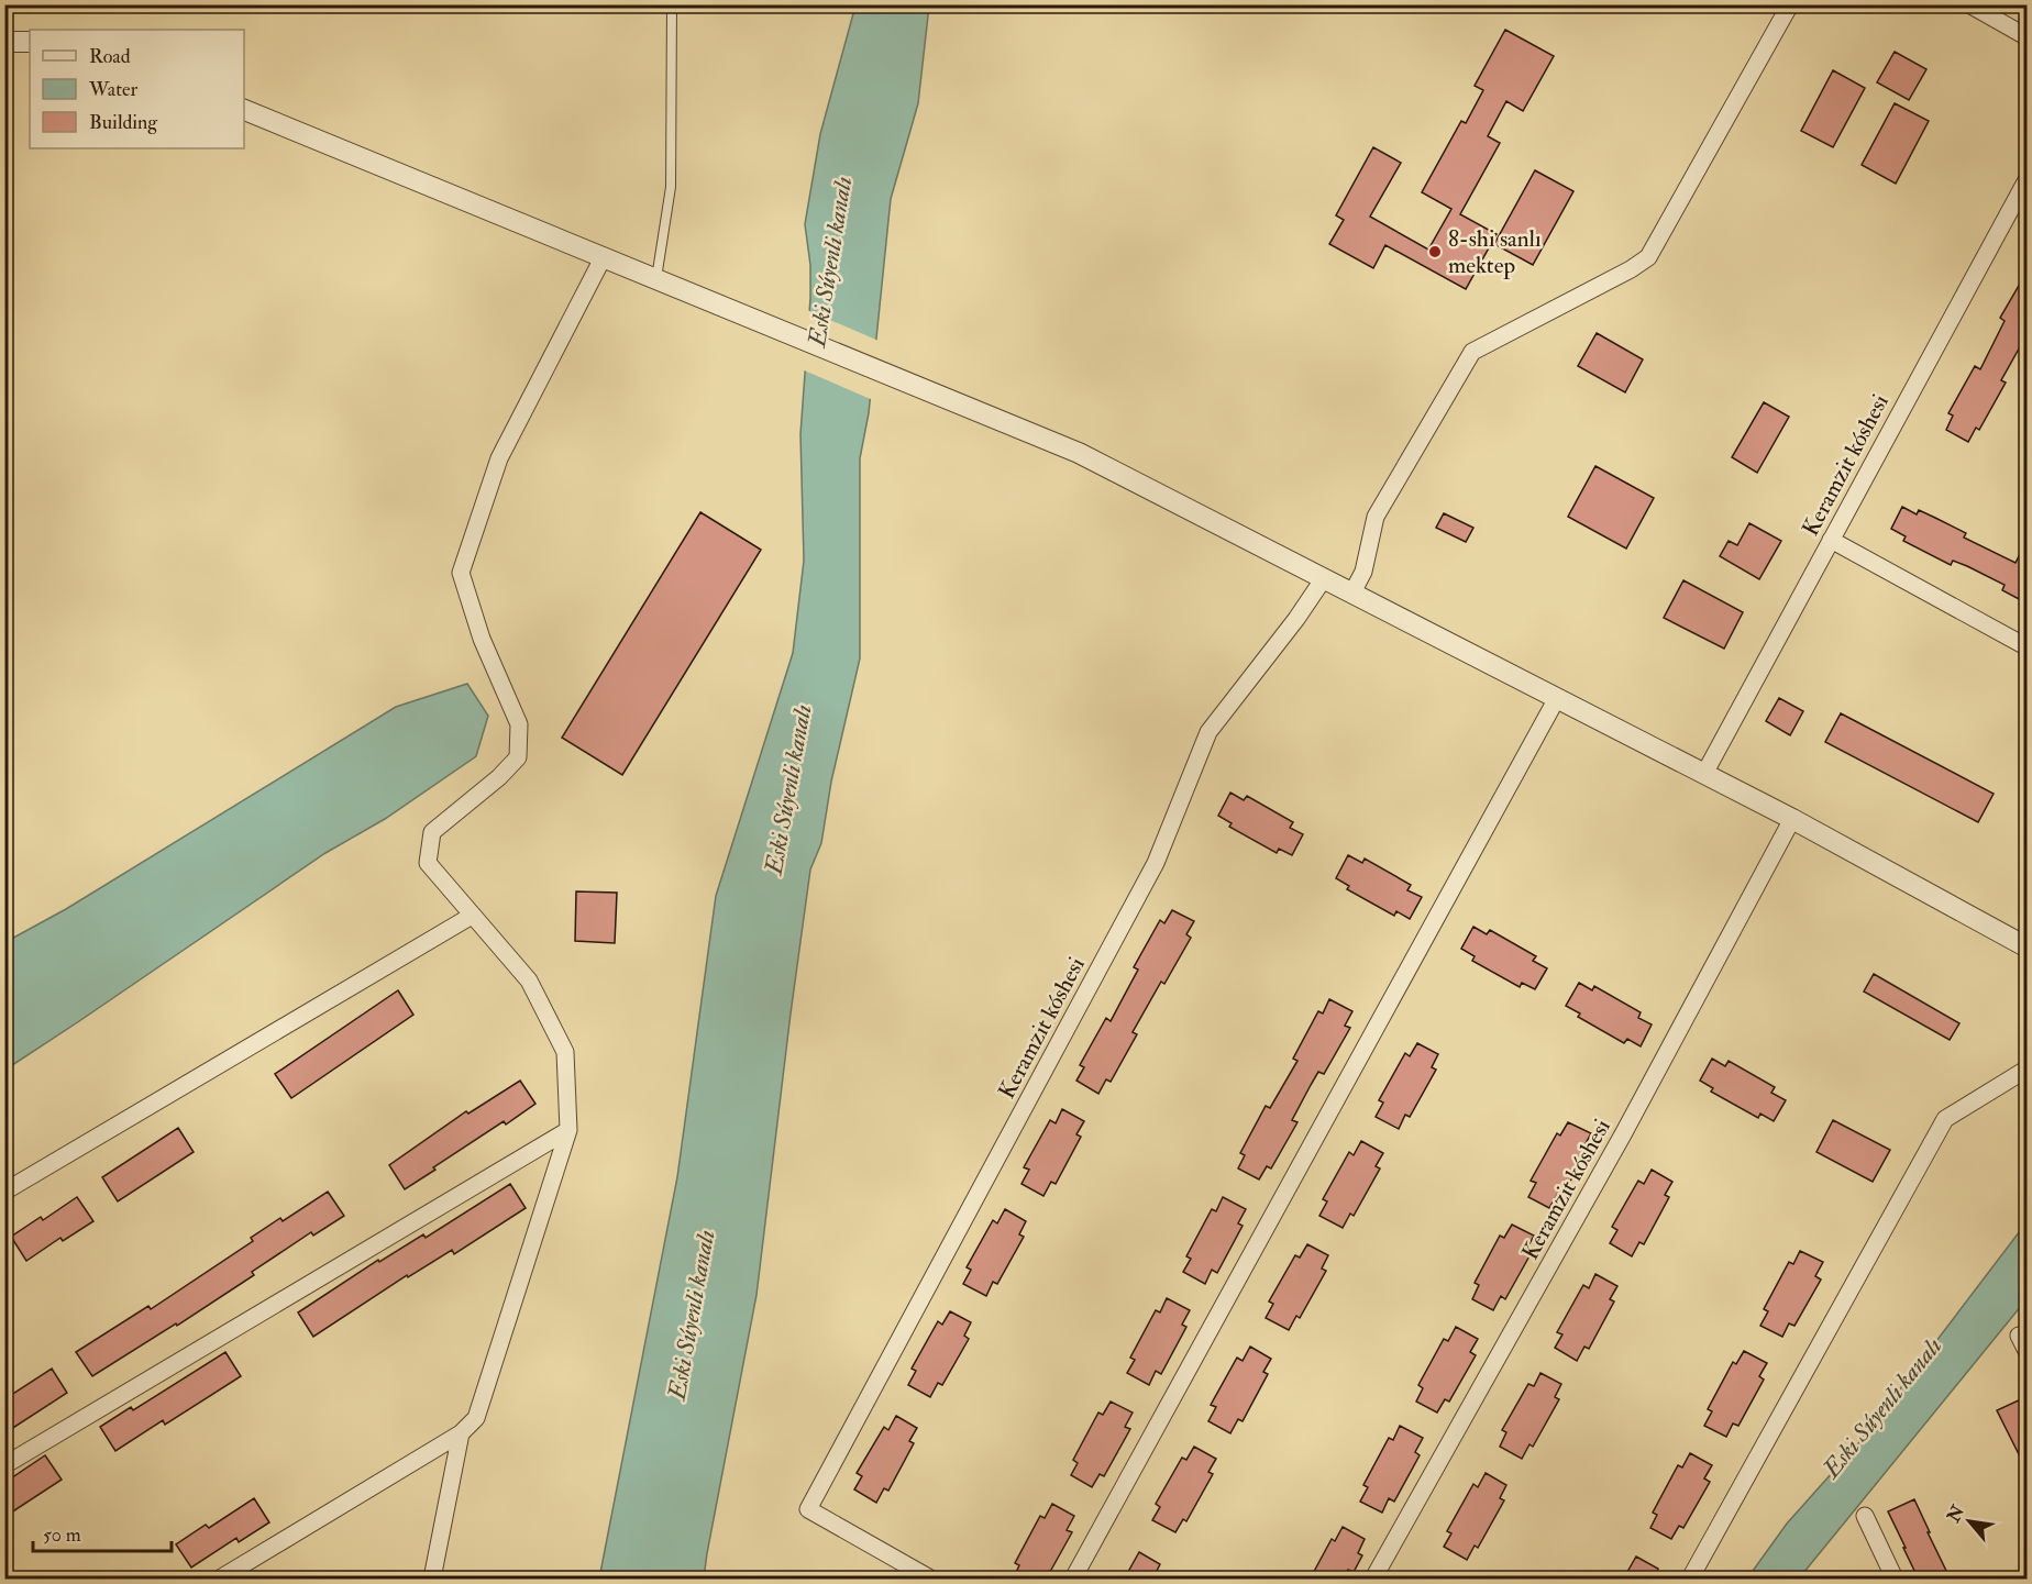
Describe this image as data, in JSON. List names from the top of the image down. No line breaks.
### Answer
{"streets":{"street":["Keramzit kóshesi"]},"water":["Eski Súyenli kanalı"],"places":["8-shi sanlı mektep"],"legend":["Road","Water","Building"],"scale_bar":"50 m","north":"top left"}
